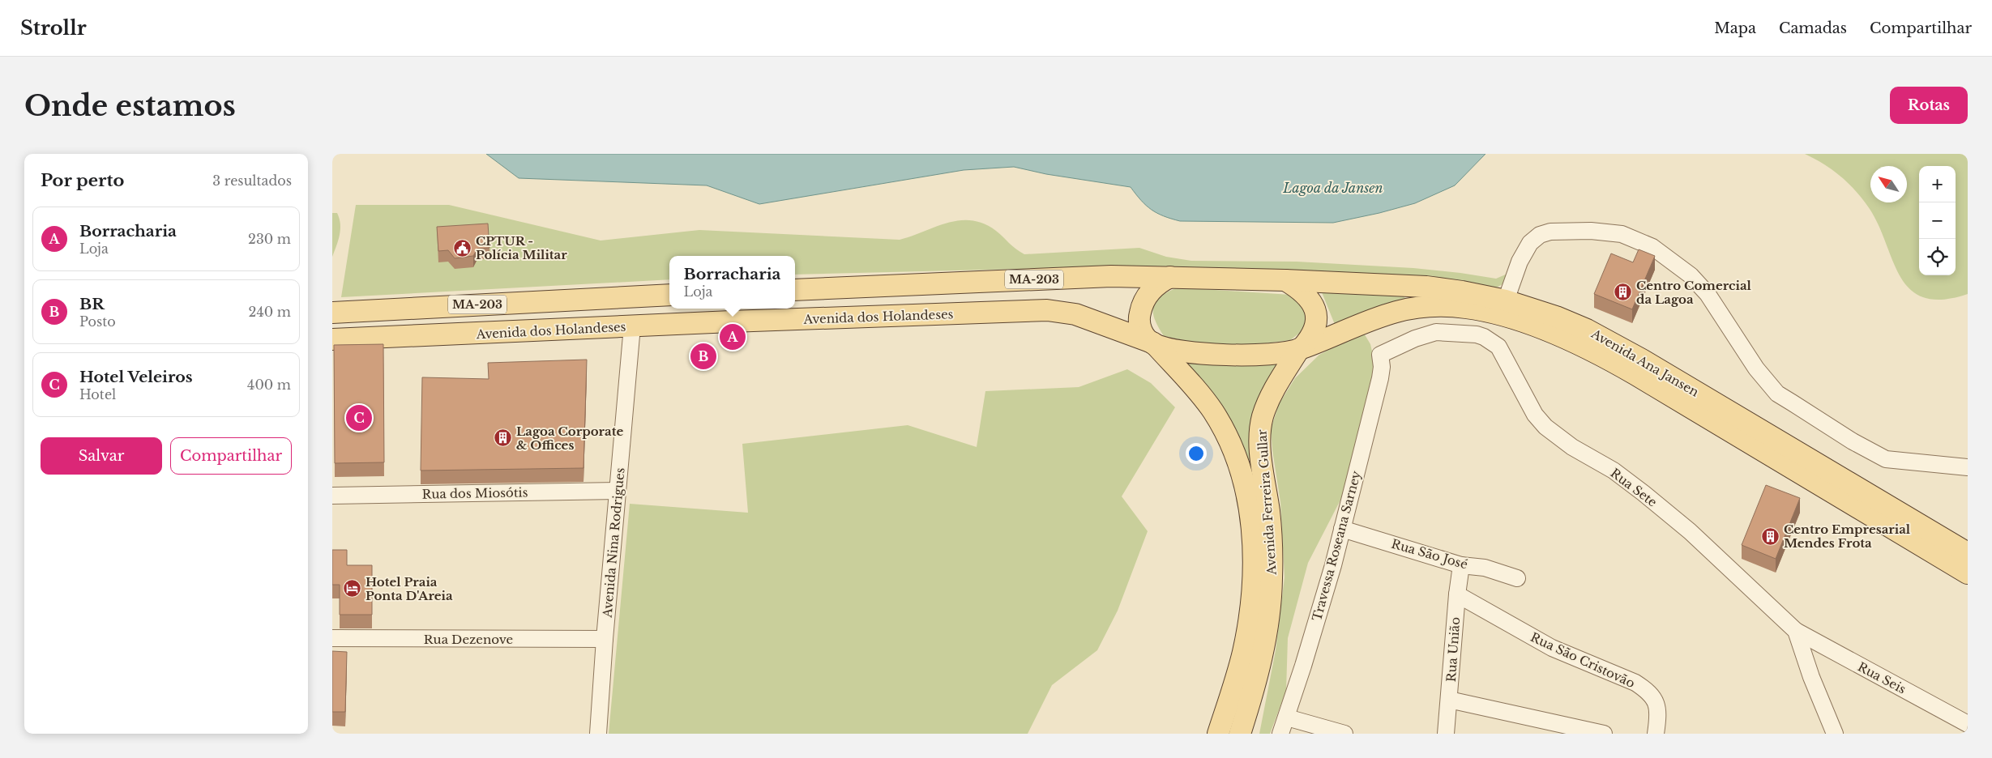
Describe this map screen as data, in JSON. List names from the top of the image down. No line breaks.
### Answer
{"streets":{"main road":["MA-203","Avenida dos Holandeses","Avenida Ana Jansen","Avenida Ferreira Gullar"],"street":["Rua Sete","Rua dos Miosótis","Avenida Nina Rodrigues","Travessa Roseana Sarney","Rua São José","Rua Dezenove","Rua União","Rua São Cristovão","Rua Seis"]},"crossings":[["MA-203","Avenida Ana Jansen"],["MA-203","Avenida Ferreira Gullar"],["Avenida dos Holandeses","Avenida Ana Jansen"],["Avenida dos Holandeses","Avenida Ferreira Gullar"],["Avenida dos Holandeses","Avenida Nina Rodrigues"],["Avenida Ana Jansen","Avenida Ferreira Gullar"],["Rua Sete","Travessa Roseana Sarney"],["Rua Sete","Rua Seis"],["Rua dos Miosótis","Avenida Nina Rodrigues"],["Avenida Nina Rodrigues","Rua Dezenove"],["Travessa Roseana Sarney","Rua São José"],["Rua São José","Rua União"],["Rua União","Rua São Cristovão"]],"water":["Lagoa da Jansen"],"places":{"public building":["CPTUR - Polícia Militar"],"building":["Centro Comercial da Lagoa","Lagoa Corporate & Offices","Centro Empresarial Mendes Frota"],"hotel":["Hotel Praia Ponta D'Areia"]},"north":"top left","page":{"header":"Strollr","nav":["Mapa","Camadas","Compartilhar"],"buttons":["Rotas",["Salvar","Compartilhar"]],"title":"Onde estamos","heading":["Por perto","3 resultados"],"map_buttons":["+","−"],"list":[{"mark":"A","name":"Borracharia","note":"Loja","value":"230 m"},{"mark":"B","name":"BR","note":"Posto","value":"240 m"},{"mark":"C","name":"Hotel Veleiros","note":"Hotel","value":"400 m"}],"popup":["Borracharia","Loja"],"pins":["A","B","C"]}}
